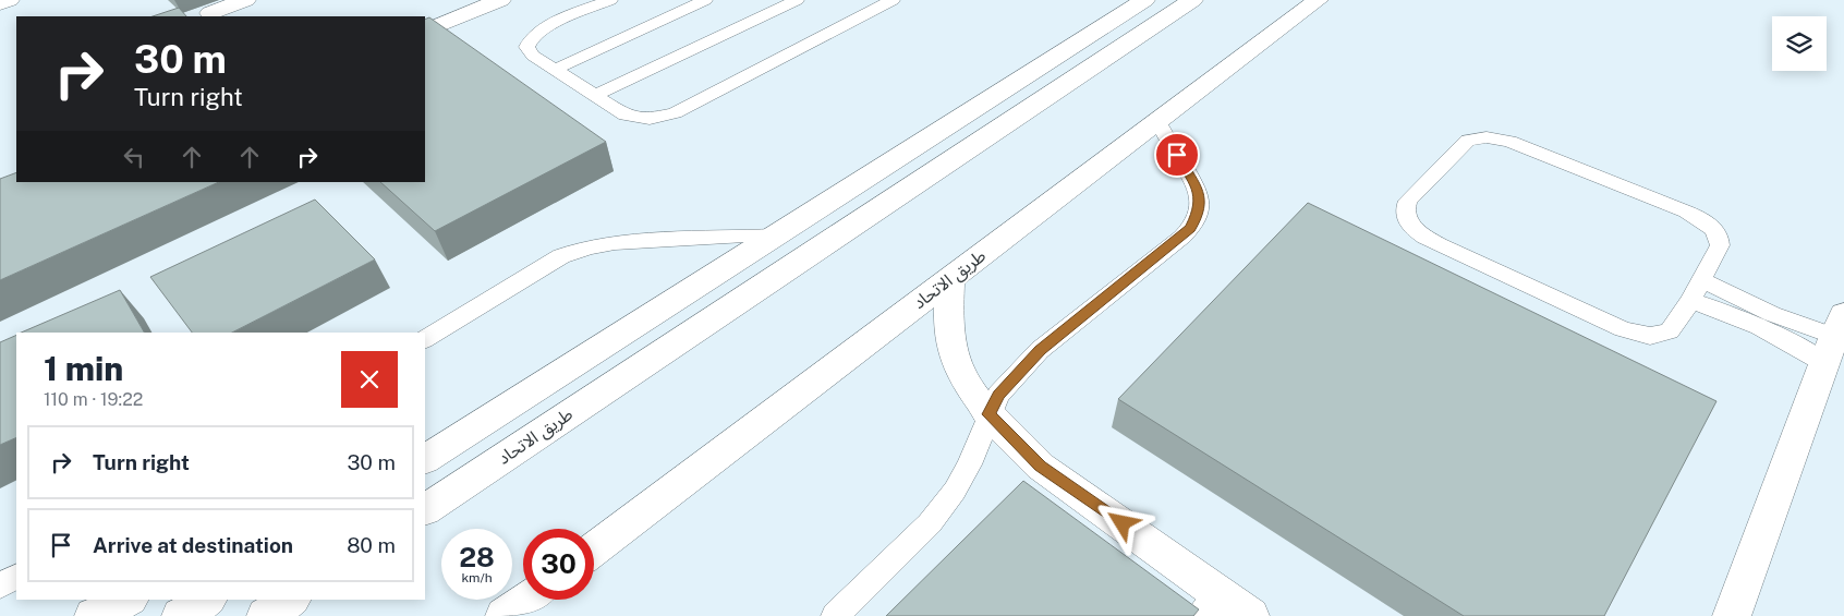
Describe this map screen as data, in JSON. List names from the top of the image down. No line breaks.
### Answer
{"streets":{"main road":["طريق الاتحاد"]},"page":{"turn":["30 m","Turn right"],"heading":["1 min","110 m · 19:22"],"list":[{"name":"Turn right","value":"30 m"},{"name":"Arrive at destination","value":"80 m"}],"speed":"28 km/h","limit":"30"}}
